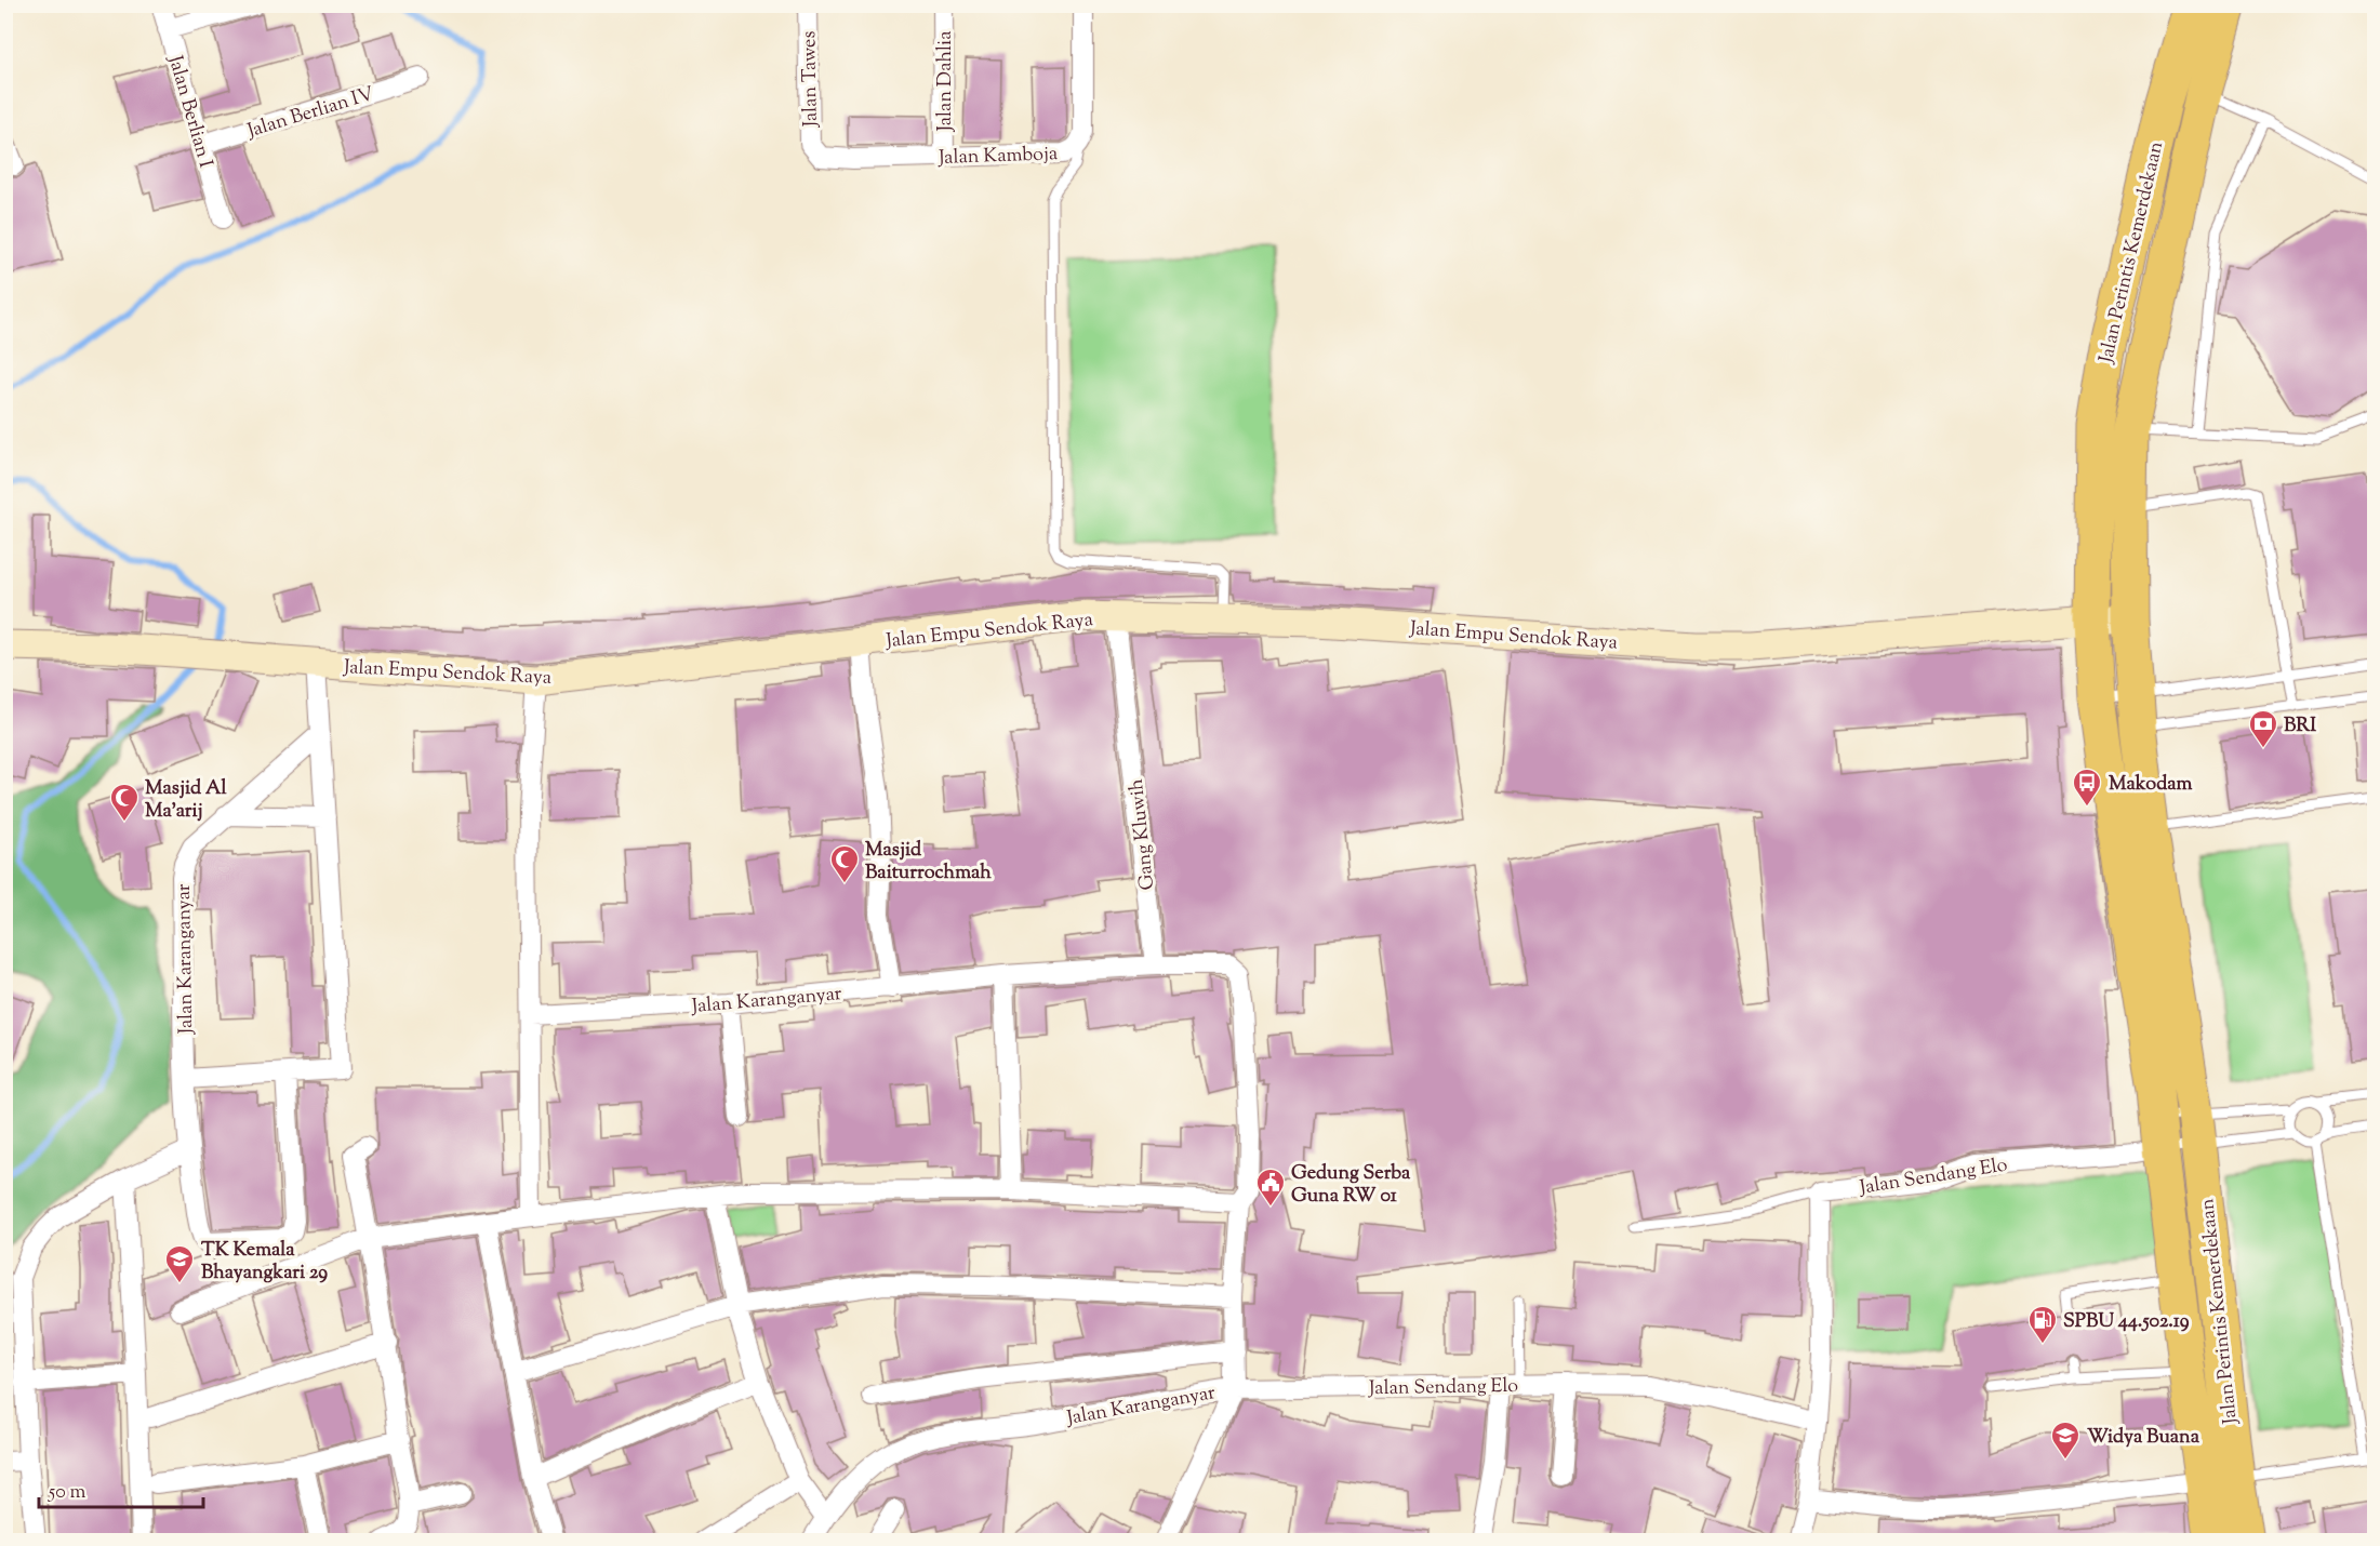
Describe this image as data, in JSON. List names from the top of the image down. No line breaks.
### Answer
{"streets":{"highway":["Jalan Perintis Kemerdekaan"],"main road":["Jalan Empu Sendok Raya"],"street":["Jalan Tawes","Jalan Dahlia","Jalan Berlian I","Jalan Berlian IV","Jalan Kamboja","Gang Kluwih","Jalan Karanganyar","Jalan Sendang Elo"]},"crossings":[["Jalan Tawes","Jalan Kamboja"],["Jalan Dahlia","Jalan Kamboja"],["Jalan Berlian I","Jalan Berlian IV"],["Jalan Perintis Kemerdekaan","Jalan Empu Sendok Raya"],["Jalan Perintis Kemerdekaan","Jalan Sendang Elo"],["Jalan Empu Sendok Raya","Gang Kluwih"],["Gang Kluwih","Jalan Karanganyar"],["Jalan Karanganyar","Jalan Sendang Elo"]],"places":{"bank":["BRI"],"bus stop":["Makodam"],"mosque":["Masjid Al Ma'arij","Masjid Baiturrochmah"],"public building":["Gedung Serba Guna RW 01"],"school or university":["TK Kemala Bhayangkari 29","Widya Buana"],"fuel station":["SPBU 44.502.19"]},"scale_bar":"50 m"}
